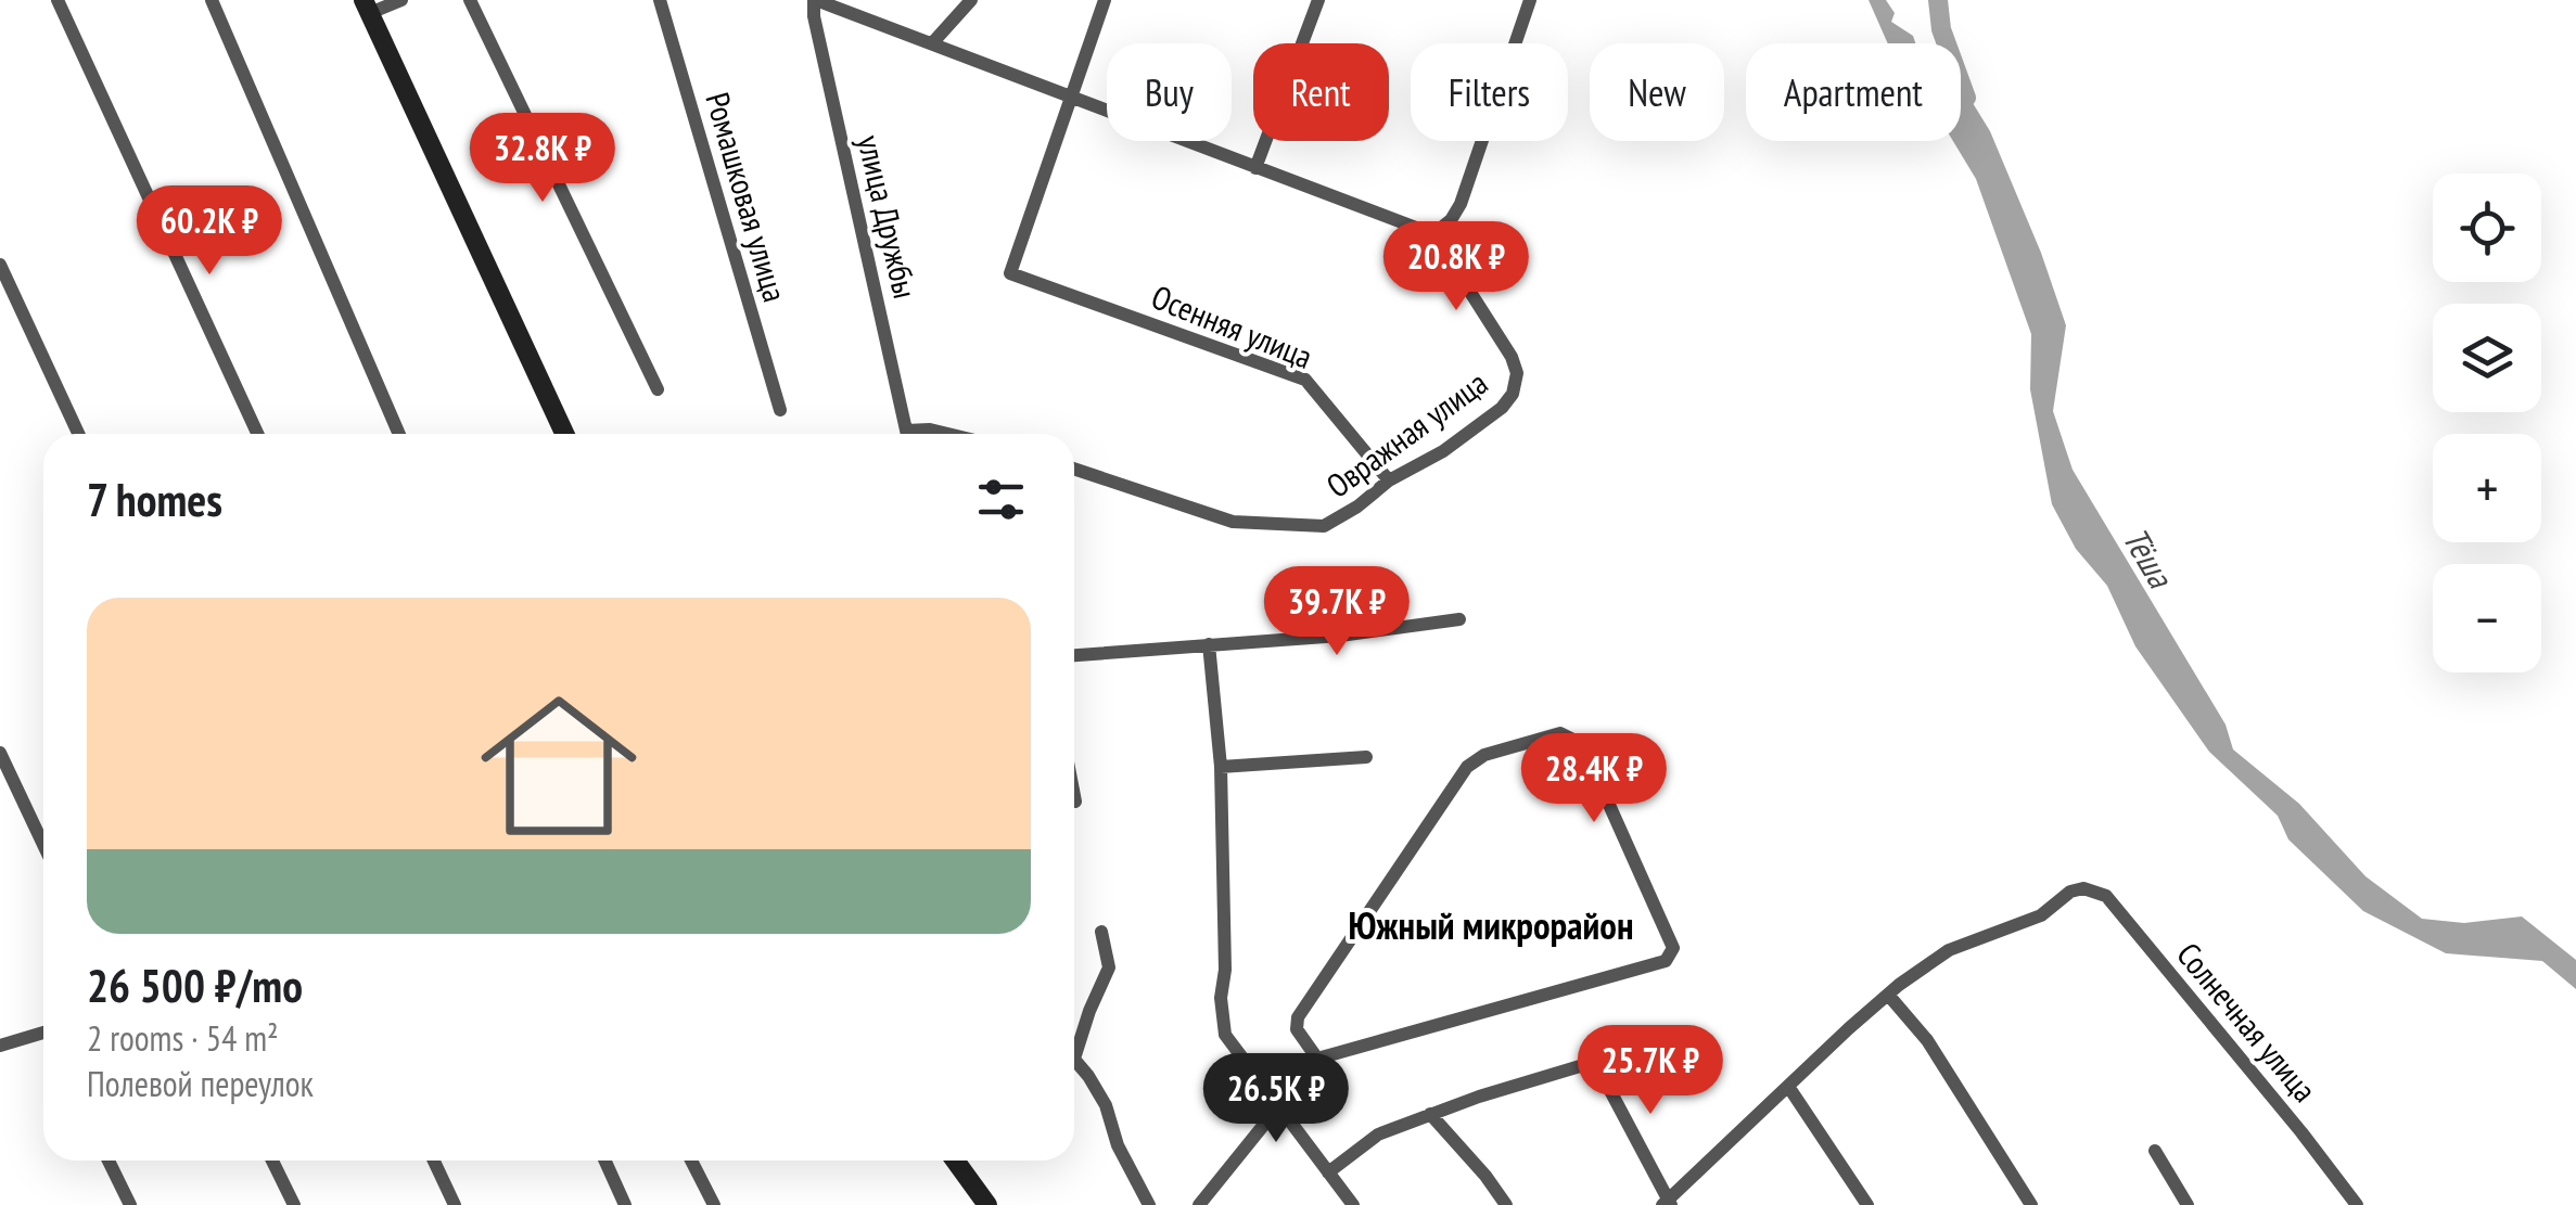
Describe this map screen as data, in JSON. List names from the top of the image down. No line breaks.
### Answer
{"streets":{"street":["Ромашковая улица","улица Дружбы","Осенняя улица","Овражная улица","Солнечная улица"]},"crossings":[["Осенняя улица","Овражная улица"]],"districts":["Южный микрорайон"],"water":["Тёша"],"page":{"chip":["Buy","Rent","Filters","New","Apartment"],"price":["32.8K ₽","60.2K ₽","20.8K ₽","39.7K ₽","28.4K ₽","25.7K ₽","26.5K ₽"],"map_buttons":["+","−"],"heading":"7 homes","list":[{"name":"26 500 ₽/mo","note":"2 rooms · 54 m² · Полевой переулок"}]}}
